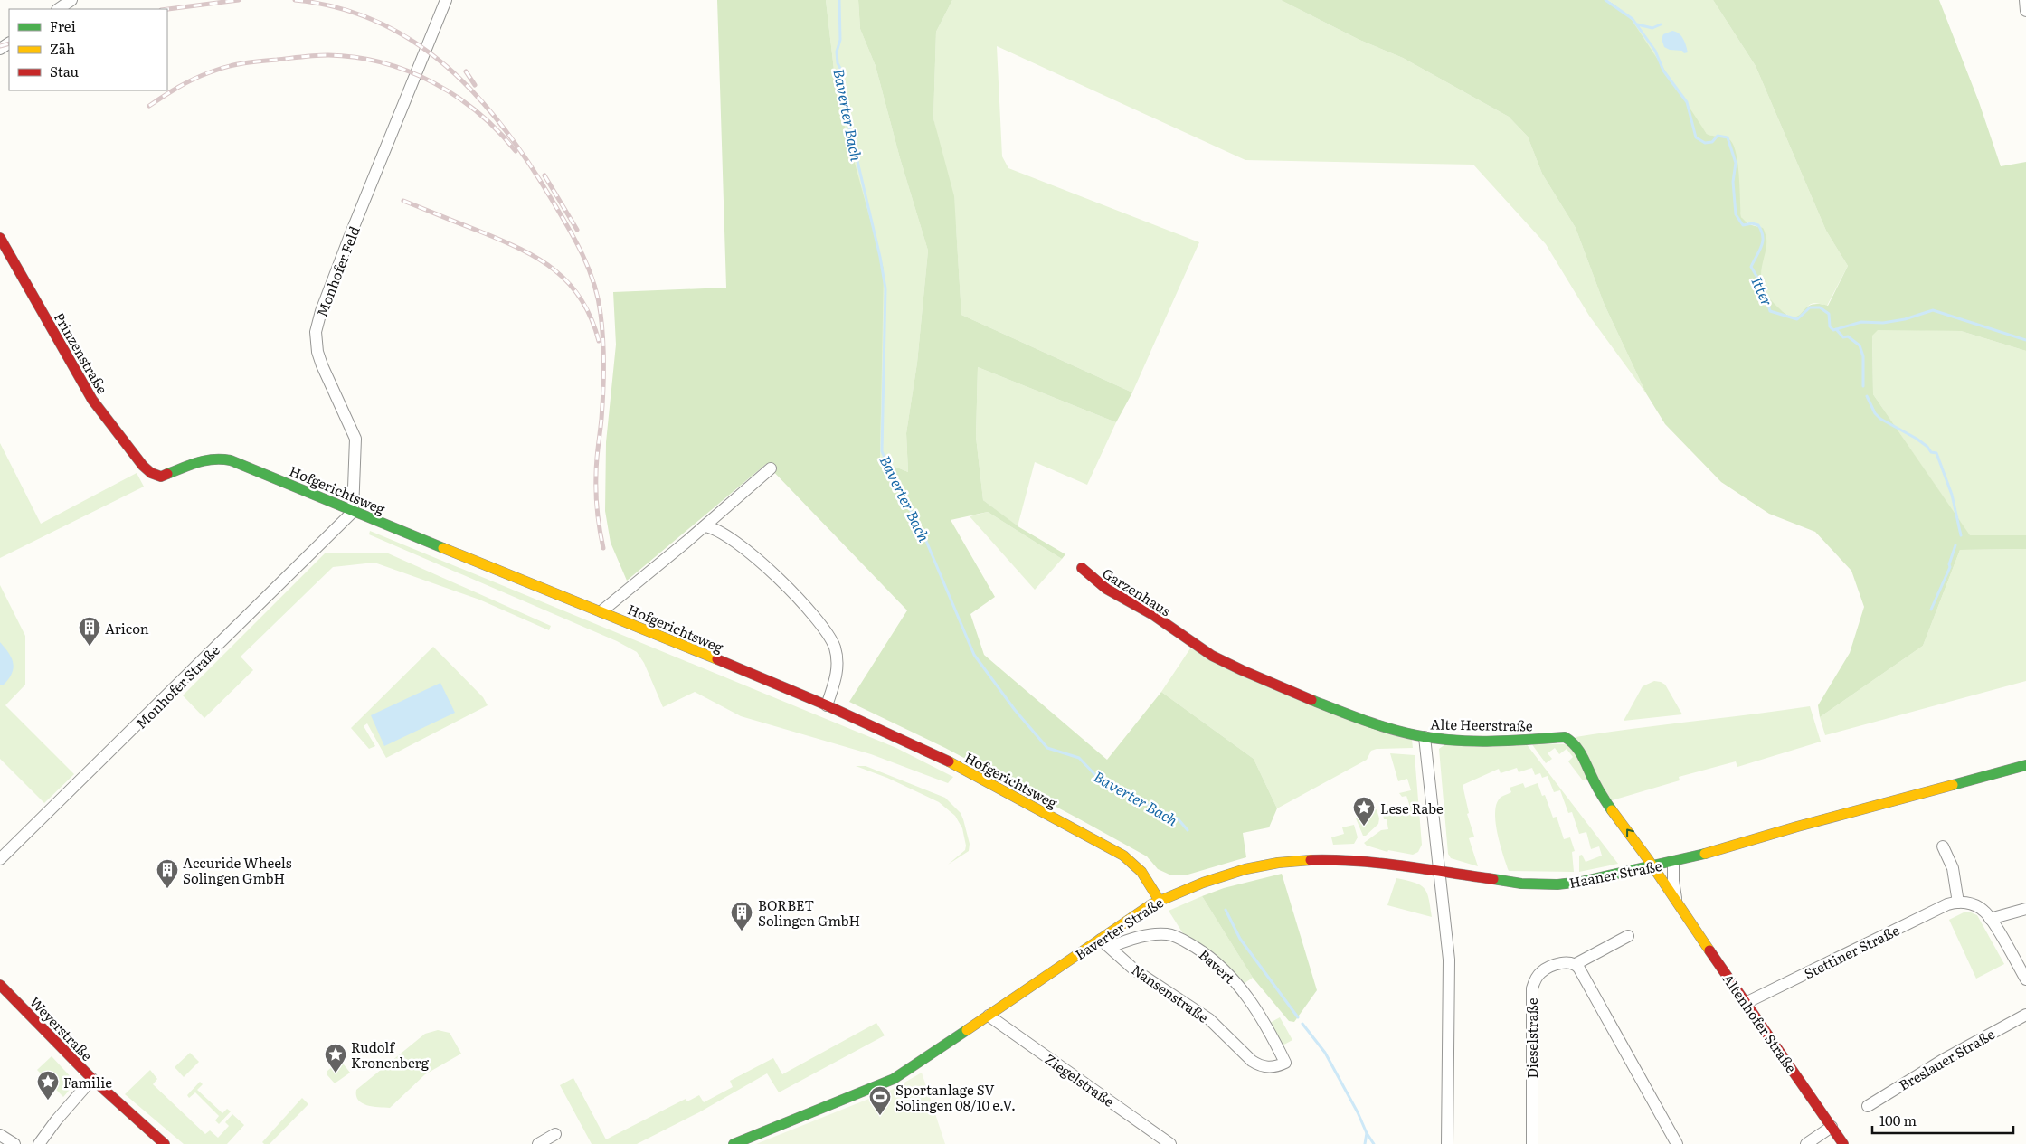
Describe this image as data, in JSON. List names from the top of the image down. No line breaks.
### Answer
{"streets":{"street":["Monhofer Feld","Prinzenstraße","Hofgerichtsweg","Garzenhaus","Monhofer Straße","Alte Heerstraße","Haaner Straße","Baverter Straße","Stettiner Straße","Bavert","Nansenstraße","Altenhofer Straße","Weyerstraße","Dieselstraße","Breslauer Straße","Ziegelstraße"]},"crossings":[["Monhofer Feld","Hofgerichtsweg"],["Monhofer Feld","Monhofer Straße"],["Prinzenstraße","Hofgerichtsweg"],["Hofgerichtsweg","Monhofer Straße"],["Hofgerichtsweg","Baverter Straße"],["Garzenhaus","Alte Heerstraße"],["Alte Heerstraße","Haaner Straße"],["Alte Heerstraße","Altenhofer Straße"],["Haaner Straße","Baverter Straße"],["Haaner Straße","Altenhofer Straße"],["Baverter Straße","Nansenstraße"],["Baverter Straße","Ziegelstraße"],["Stettiner Straße","Altenhofer Straße"],["Bavert","Nansenstraße"]],"one_way":["Alte Heerstraße"],"water":["Baverter Bach","Itter"],"places":{"building":["Aricon","Accuride Wheels Solingen GmbH","BORBET Solingen GmbH"],"place":["Lese Rabe","Rudolf Kronenberg","Familie"],"sports":["Sportanlage SV Solingen 08/10 e.V."]},"legend":["Frei","Zäh","Stau"],"scale_bar":"100 m"}
